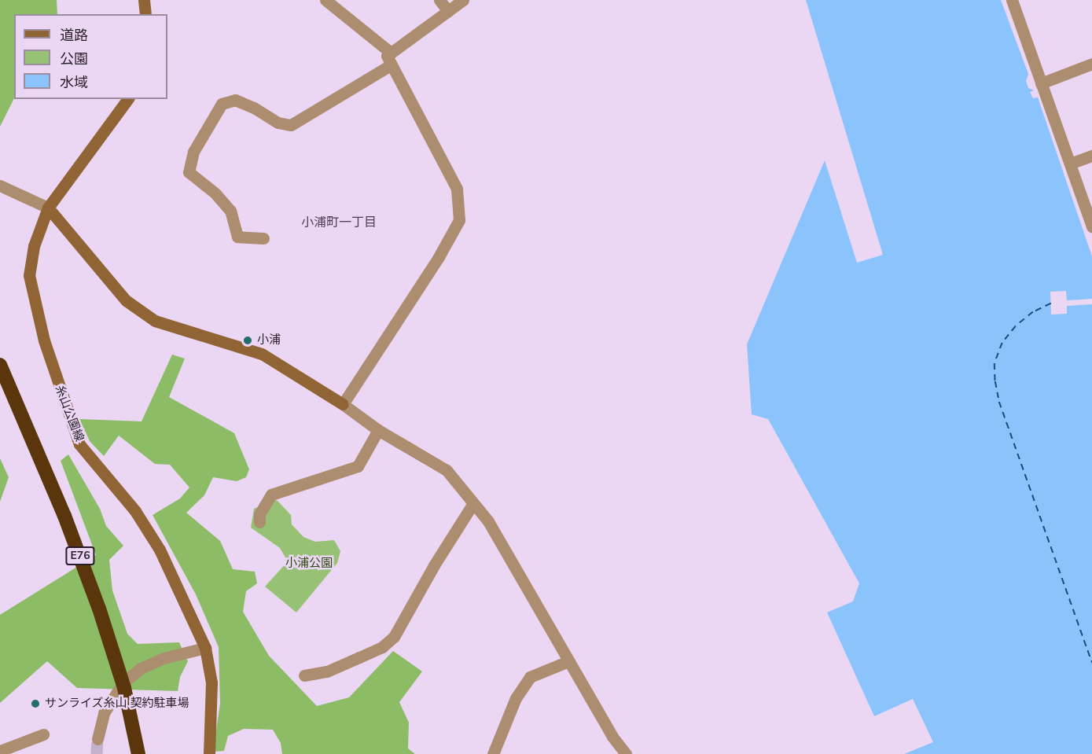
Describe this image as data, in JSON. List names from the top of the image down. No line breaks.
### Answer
{"streets":{"highway":["E76"],"main road":["糸山公園線"]},"districts":["小浦町一丁目"],"parks":["小浦公園"],"places":["小浦","サンライズ糸山 契約駐車場"],"legend":["道路","公園","水域"]}
